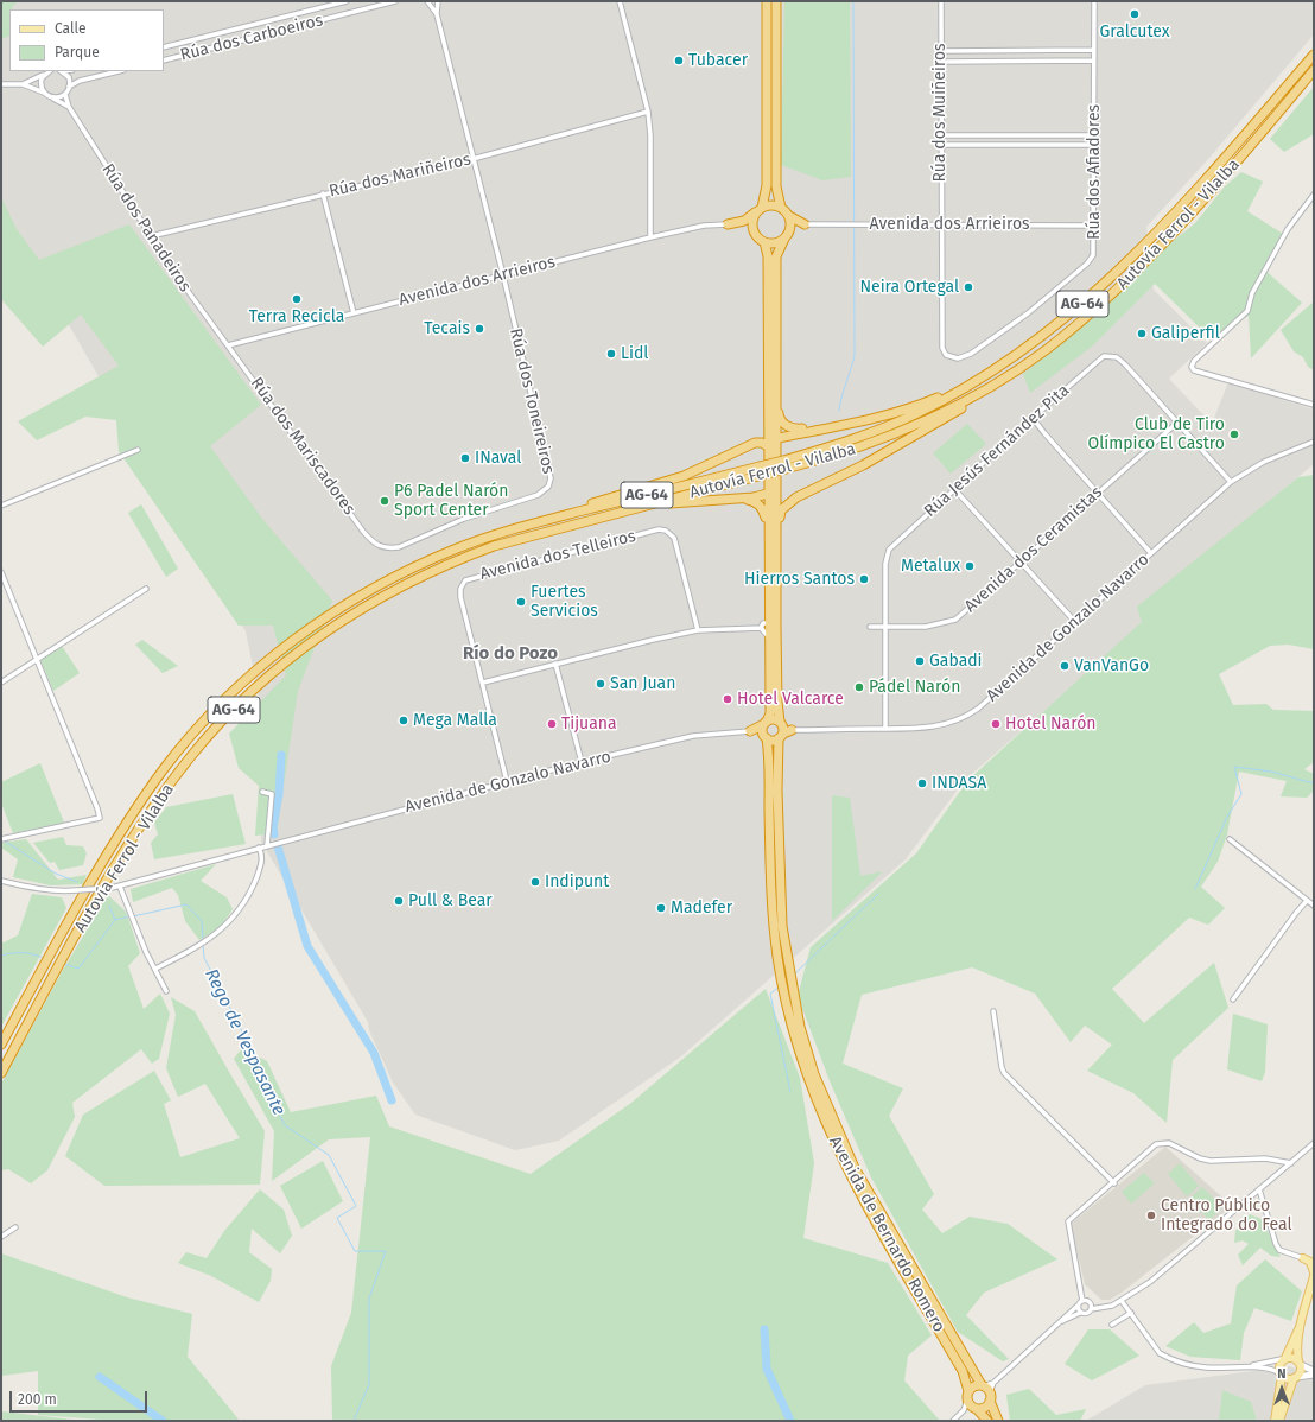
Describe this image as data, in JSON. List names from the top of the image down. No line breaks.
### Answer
{"streets":{"highway":["Autovía Ferrol - Vilalba","AG-64","Avenida de Bernardo Romero"],"street":["Rúa dos Carboeiros","Rúa dos Muiñeiros","Rúa dos Afiadores","Rúa dos Mariñeiros","Avenida dos Arrieiros","Rúa dos Panadeiros","Rúa dos Toneireiros","Rúa dos Mariscadores","Rúa Jesús Fernández Pita","Avenida dos Ceramistas","Avenida dos Telleiros","Avenida de Gonzalo Navarro"]},"crossings":[["Rúa dos Muiñeiros","Rúa dos Afiadores"],["Rúa dos Muiñeiros","Avenida dos Arrieiros"],["Rúa dos Afiadores","Avenida dos Arrieiros"],["Rúa dos Mariñeiros","Rúa dos Panadeiros"],["Avenida dos Arrieiros","Rúa dos Panadeiros"],["Avenida dos Arrieiros","Rúa dos Toneireiros"],["Avenida dos Arrieiros","Rúa dos Mariscadores"],["Rúa dos Panadeiros","Rúa dos Mariscadores"],["Rúa dos Toneireiros","Rúa dos Mariscadores"],["Rúa Jesús Fernández Pita","Avenida dos Ceramistas"],["Rúa Jesús Fernández Pita","Avenida de Gonzalo Navarro"],["Avenida dos Telleiros","Avenida de Gonzalo Navarro"]],"districts":["Río do Pozo"],"water":["Rego de Vespasante"],"places":["Gralcutex","Tubacer","Neira Ortegal","Terra Recicla","Tecais","Galiperfil","Lidl","Club de Tiro Olímpico El Castro","INaval","P6 Padel Narón Sport Center","Metalux","Hierros Santos","Fuertes Servicios","Gabadi","VanVanGo","San Juan","Pádel Narón","Hotel Valcarce","Mega Malla","Tijuana","Hotel Narón","INDASA","Indipunt","Pull & Bear","Madefer","Centro Público Integrado do Feal"],"legend":["Calle","Parque"],"scale_bar":"200 m","north":"top"}
